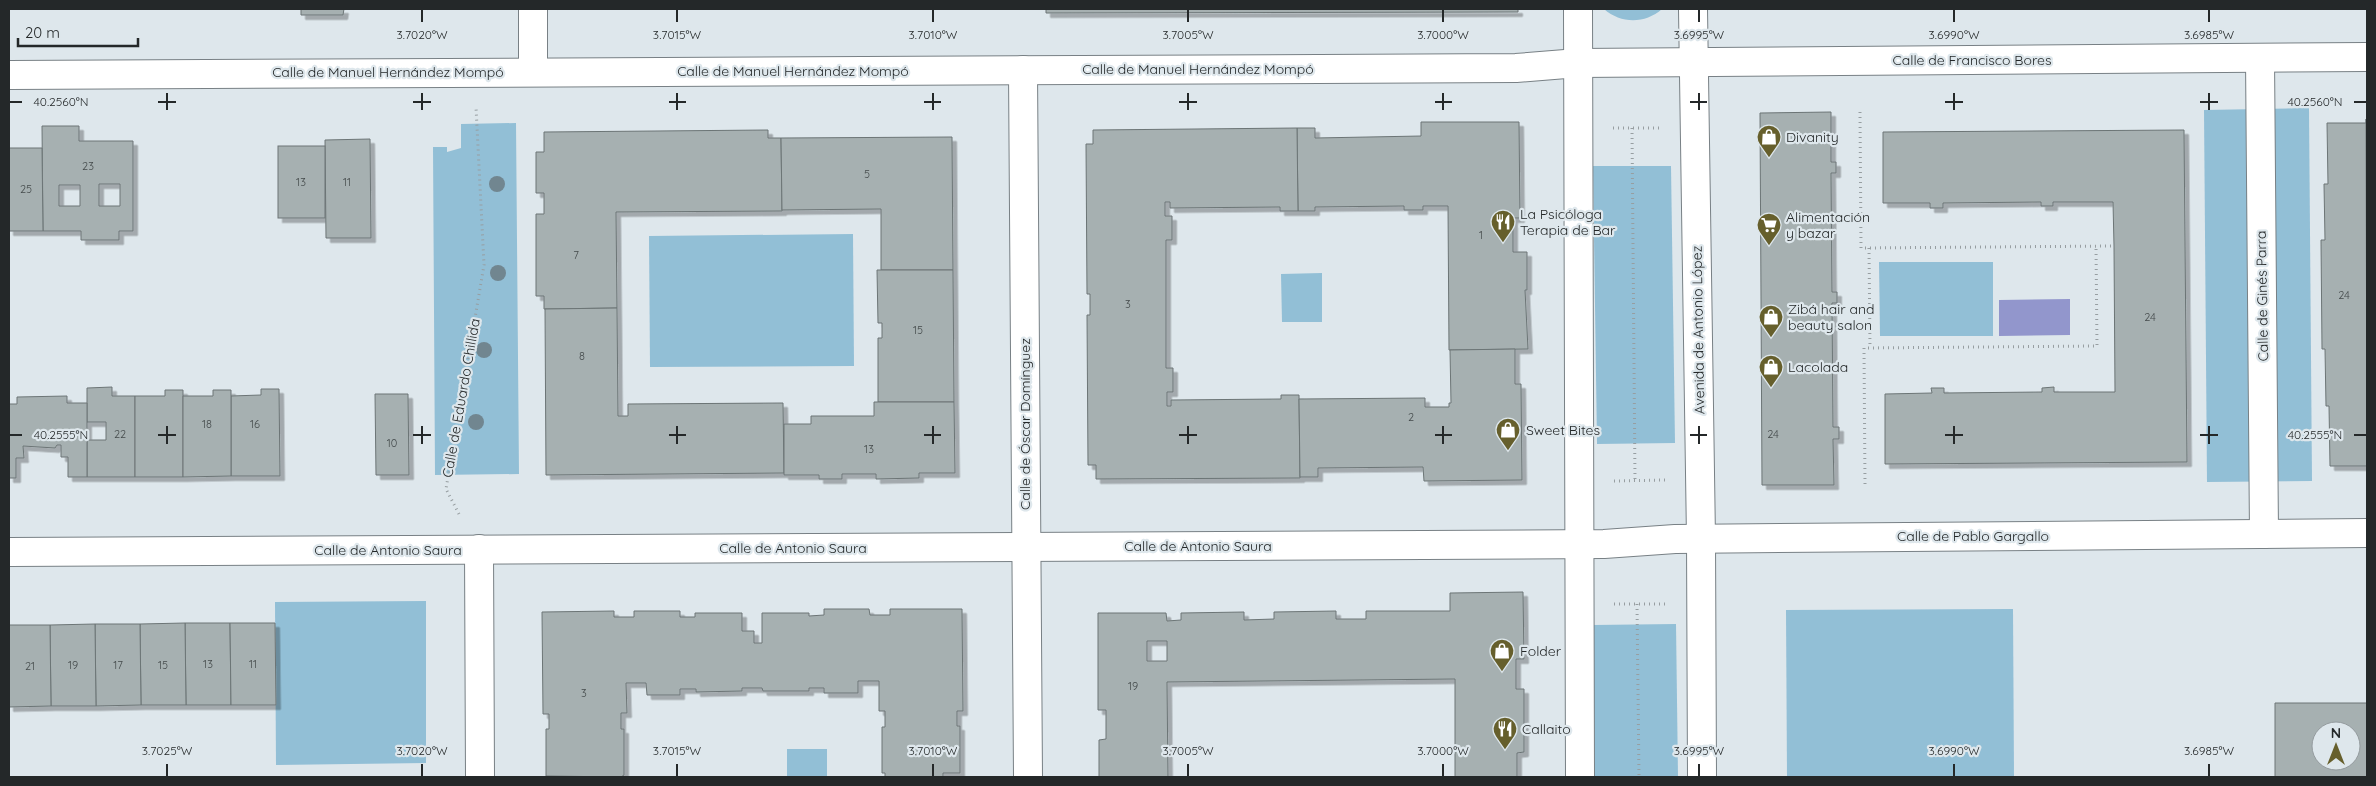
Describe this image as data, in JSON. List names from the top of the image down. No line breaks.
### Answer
{"streets":{"street":["Calle de Francisco Bores","Calle de Manuel Hernández Mompó","Calle de Ginés Parra","Avenida de Antonio López","Calle de Óscar Domínguez","Calle de Pablo Gargallo","Calle de Antonio Saura"],"path":["Calle de Eduardo Chillida"]},"crossings":[["Calle de Francisco Bores","Calle de Manuel Hernández Mompó"],["Calle de Francisco Bores","Calle de Ginés Parra"],["Calle de Francisco Bores","Avenida de Antonio López"],["Calle de Manuel Hernández Mompó","Calle de Eduardo Chillida"],["Calle de Manuel Hernández Mompó","Calle de Óscar Domínguez"],["Calle de Ginés Parra","Calle de Pablo Gargallo"],["Avenida de Antonio López","Calle de Pablo Gargallo"],["Calle de Eduardo Chillida","Calle de Antonio Saura"],["Calle de Óscar Domínguez","Calle de Antonio Saura"],["Calle de Pablo Gargallo","Calle de Antonio Saura"]],"places":{"shop":["Divanity","Zibá hair and beauty salon","Lacolada","Sweet Bites","Folder"],"restaurant":["La Psicóloga Terapia de Bar","Callaito"],"supermarket":["Alimentación y bazar"]},"house_numbers":["23","5","13","11","25","1","7","24","3","24","15","8","2","18","16","22","24","10","13","13","11","19","17","15","21","19","3"],"scale_bar":"20 m","north":"top","coordinates":["3.7020°W","3.7015°W","3.7010°W","3.7005°W","3.7000°W","3.6995°W","3.6990°W","3.6985°W","40.2560°N","40.2555°N","3.7025°W"]}
